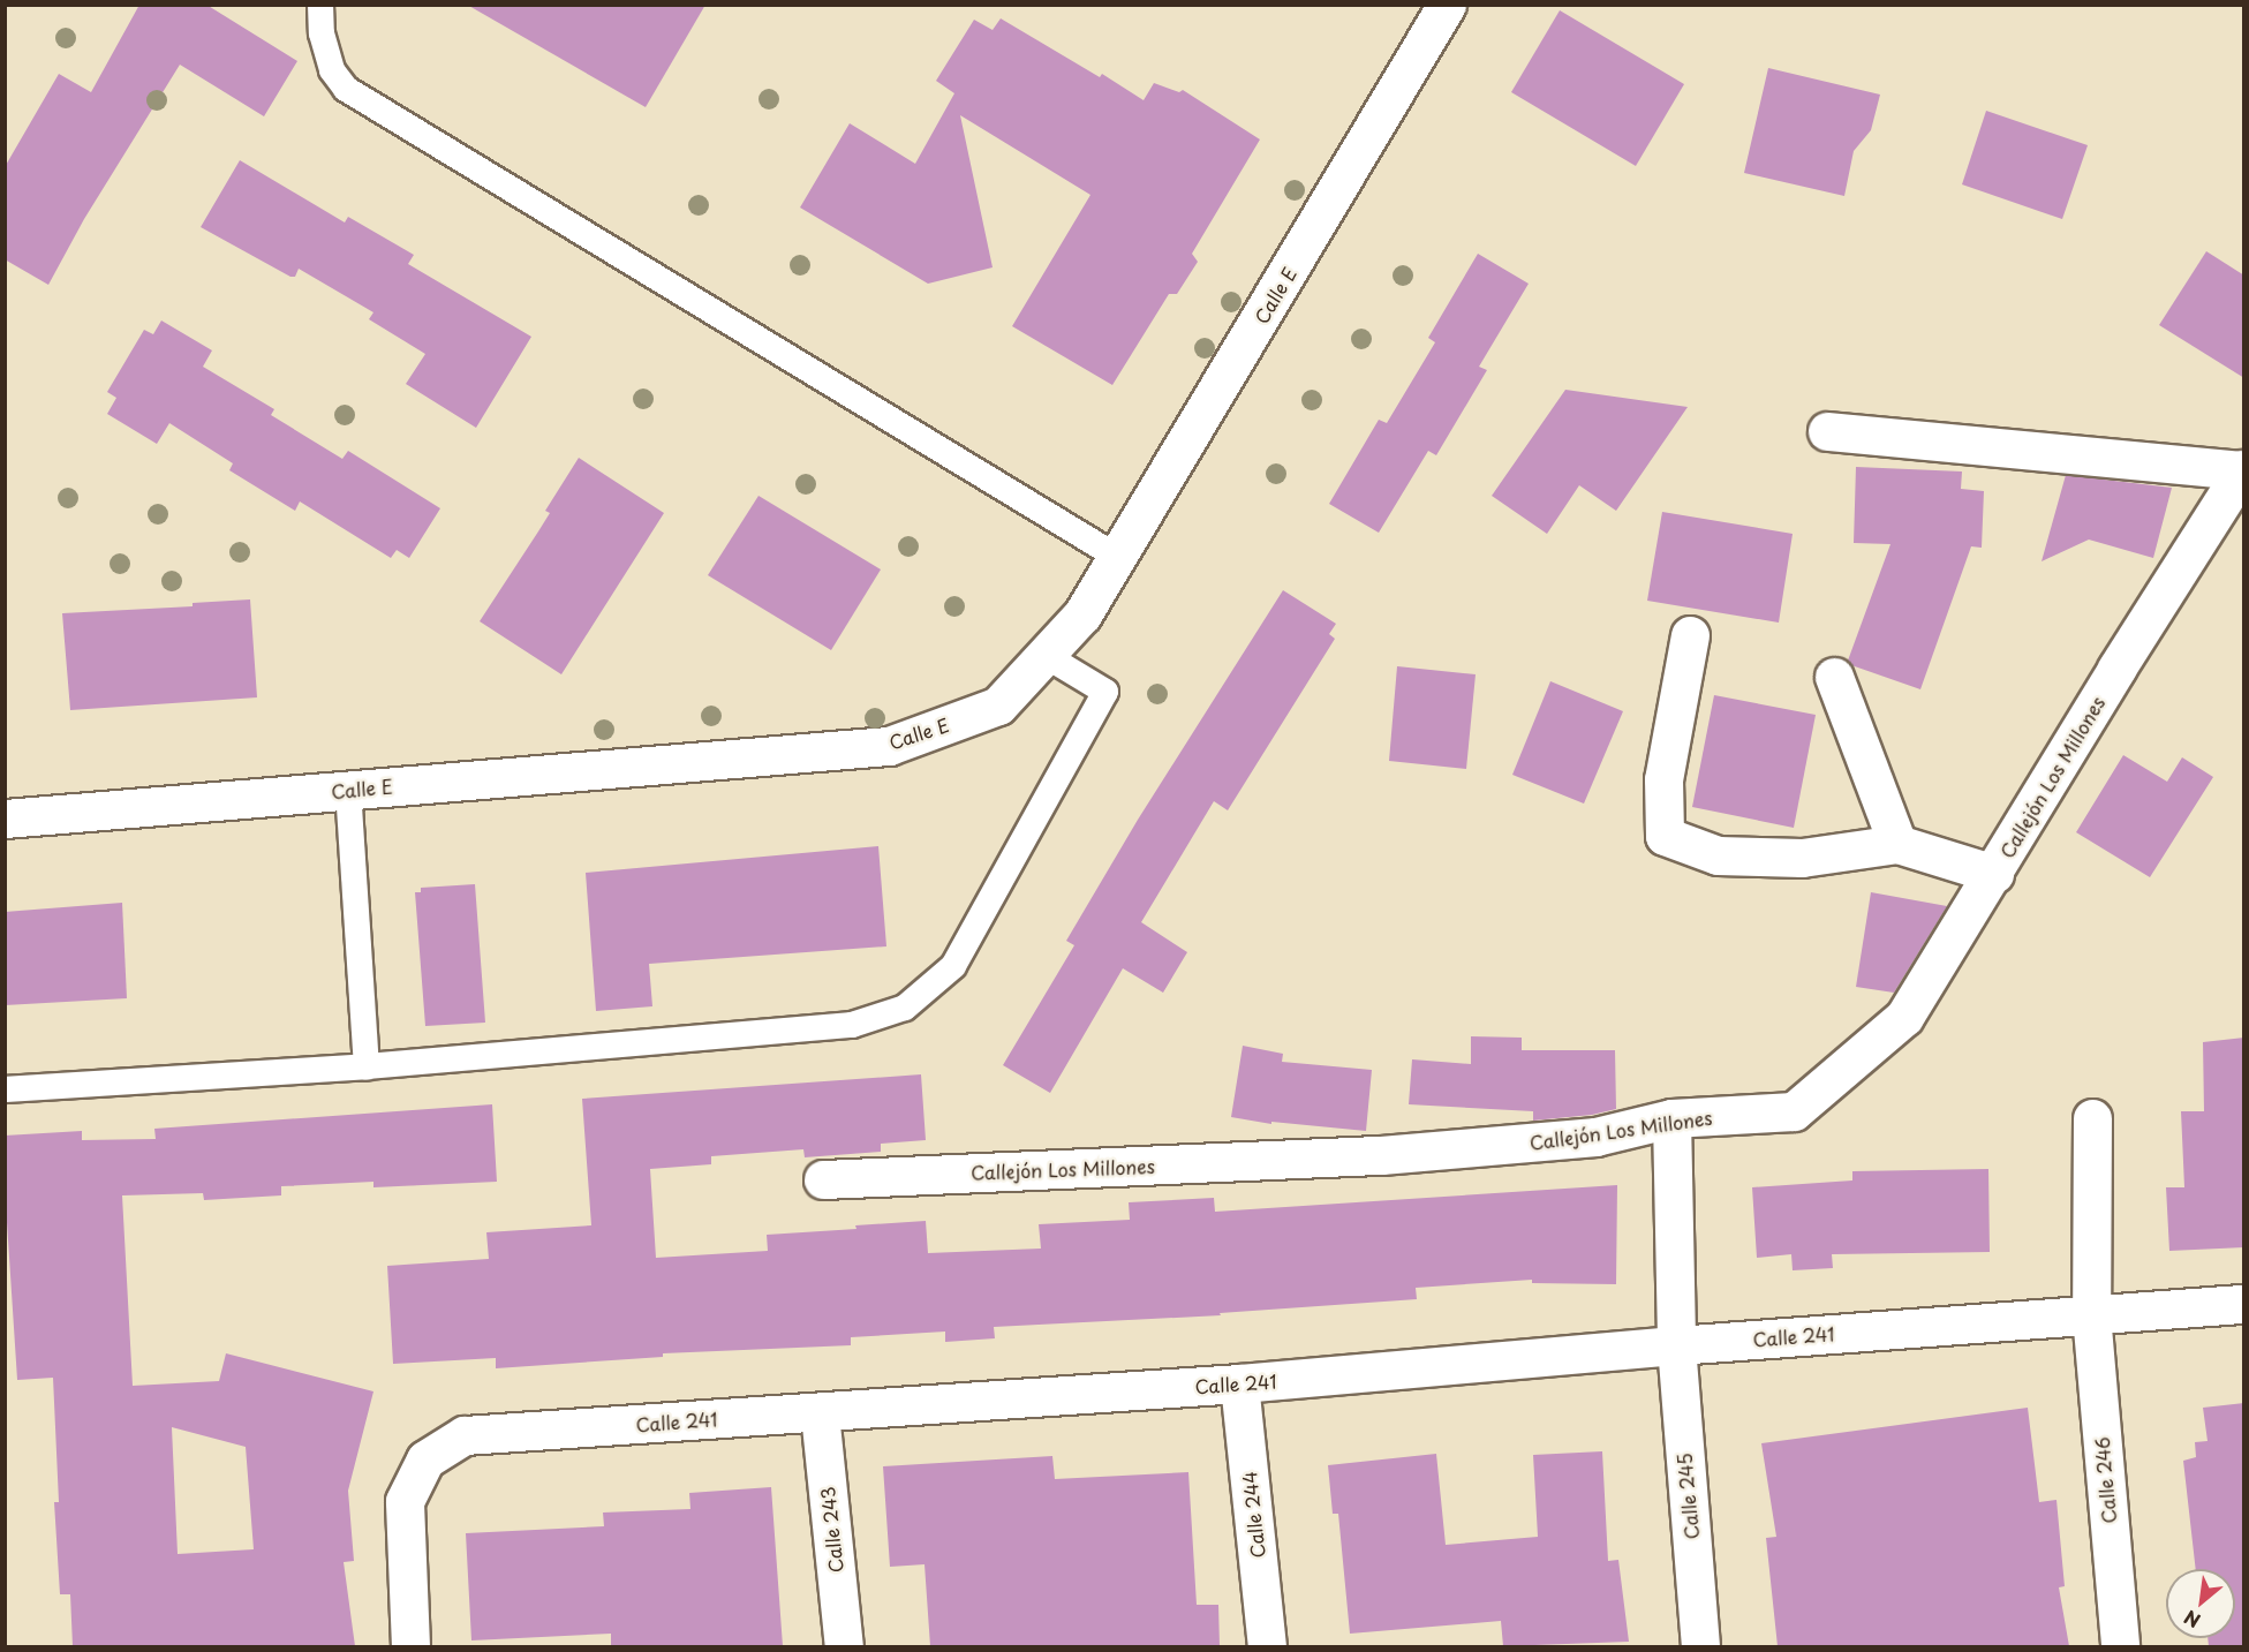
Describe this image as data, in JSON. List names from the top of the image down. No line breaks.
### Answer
{"streets":{"street":["Calle E","Callejón Los Millones","Calle 241","Calle 246","Calle 245","Calle 244","Calle 243"]},"crossings":[["Callejón Los Millones","Calle 245"],["Calle 241","Calle 246"],["Calle 241","Calle 245"],["Calle 241","Calle 244"],["Calle 241","Calle 243"]],"north":"bottom left"}
